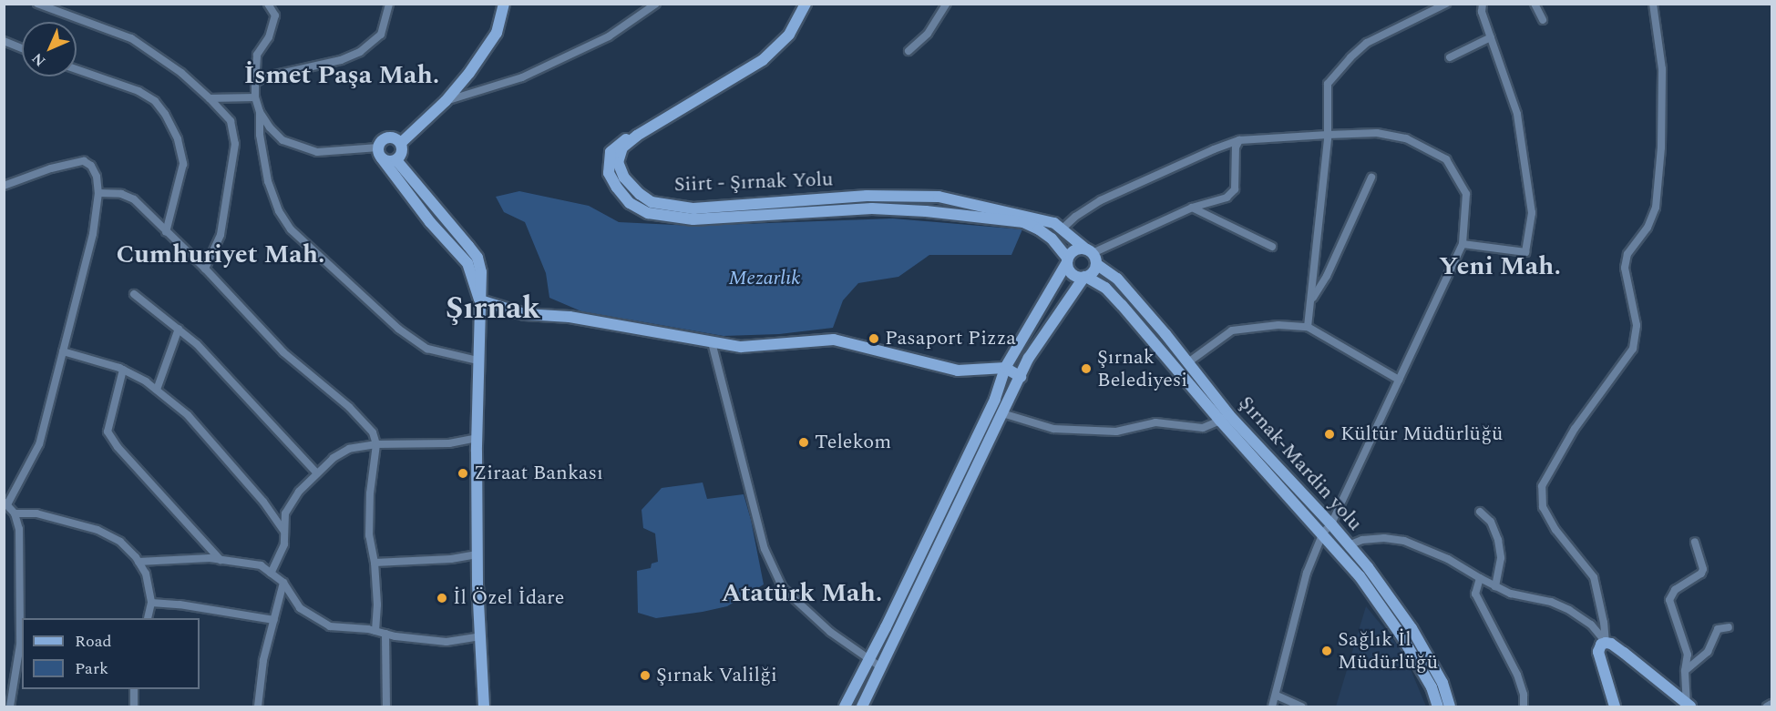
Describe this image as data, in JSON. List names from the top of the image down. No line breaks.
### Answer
{"streets":{"street":["Siirt - Şırnak Yolu","Şırnak-Mardin yolu"]},"crossings":[["Siirt - Şırnak Yolu","Şırnak-Mardin yolu"]],"districts":["İsmet Paşa Mah.","Cumhuriyet Mah.","Yeni Mah.","Şırnak","Atatürk Mah."],"parks":["Mezarlık"],"places":["Pasaport Pizza","Şırnak Belediyesi","Kültür Müdürlüğü","Telekom","Ziraat Bankası","İl Özel İdare","Sağlık İl Müdürlüğü","Şırnak Valilği"],"legend":["Road","Park"],"north":"bottom left"}
